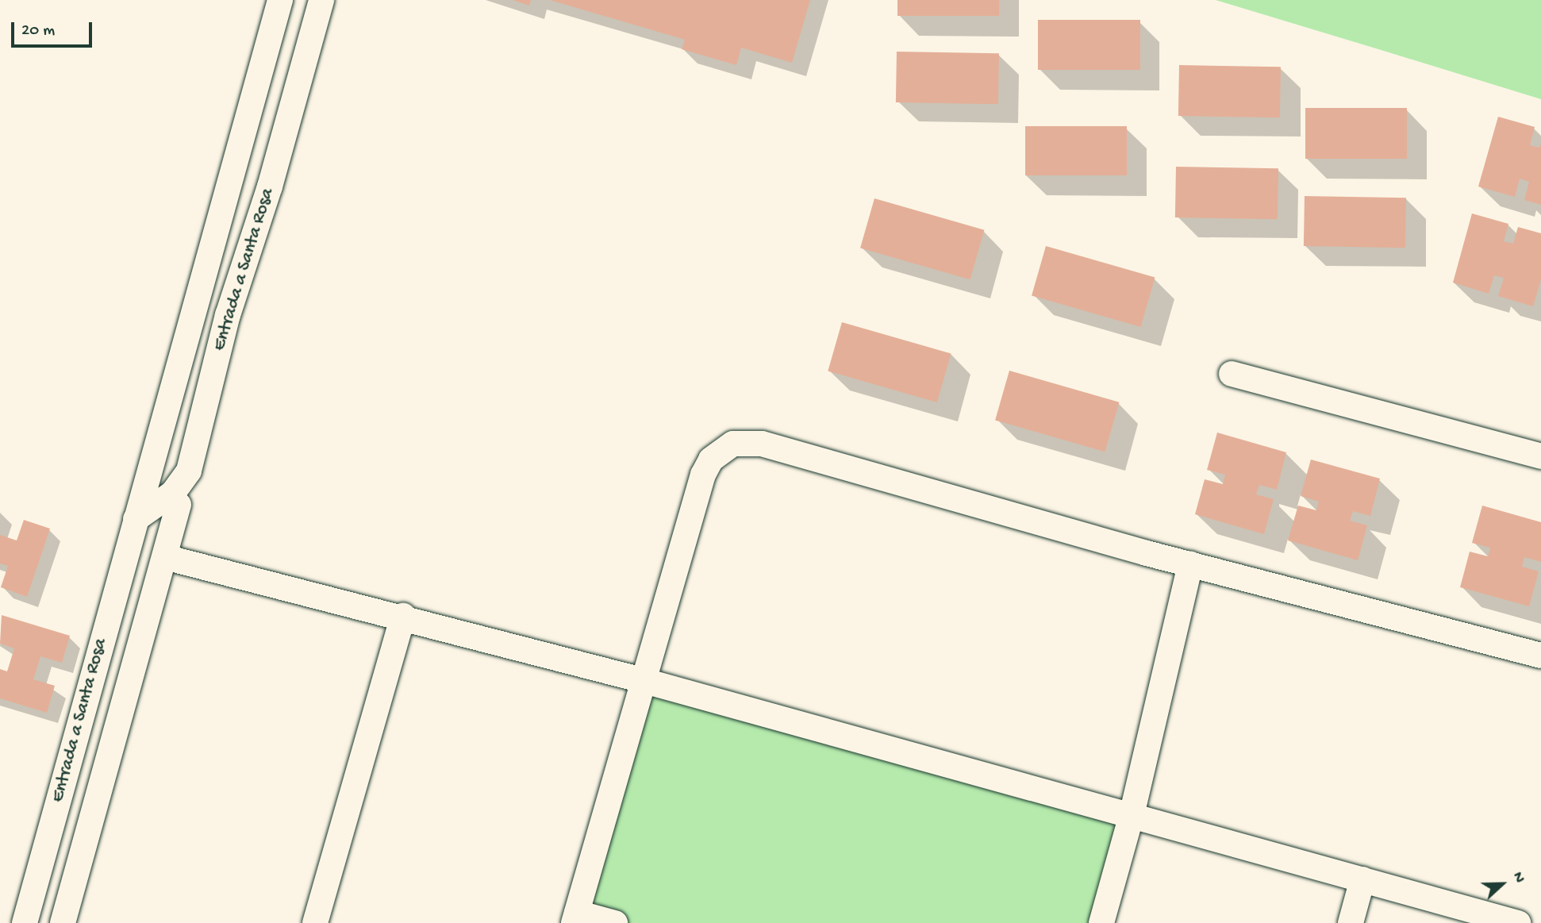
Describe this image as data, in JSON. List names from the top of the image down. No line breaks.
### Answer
{"streets":{"street":["Entrada a Santa Rosa"]},"scale_bar":"20 m","north":"right"}
